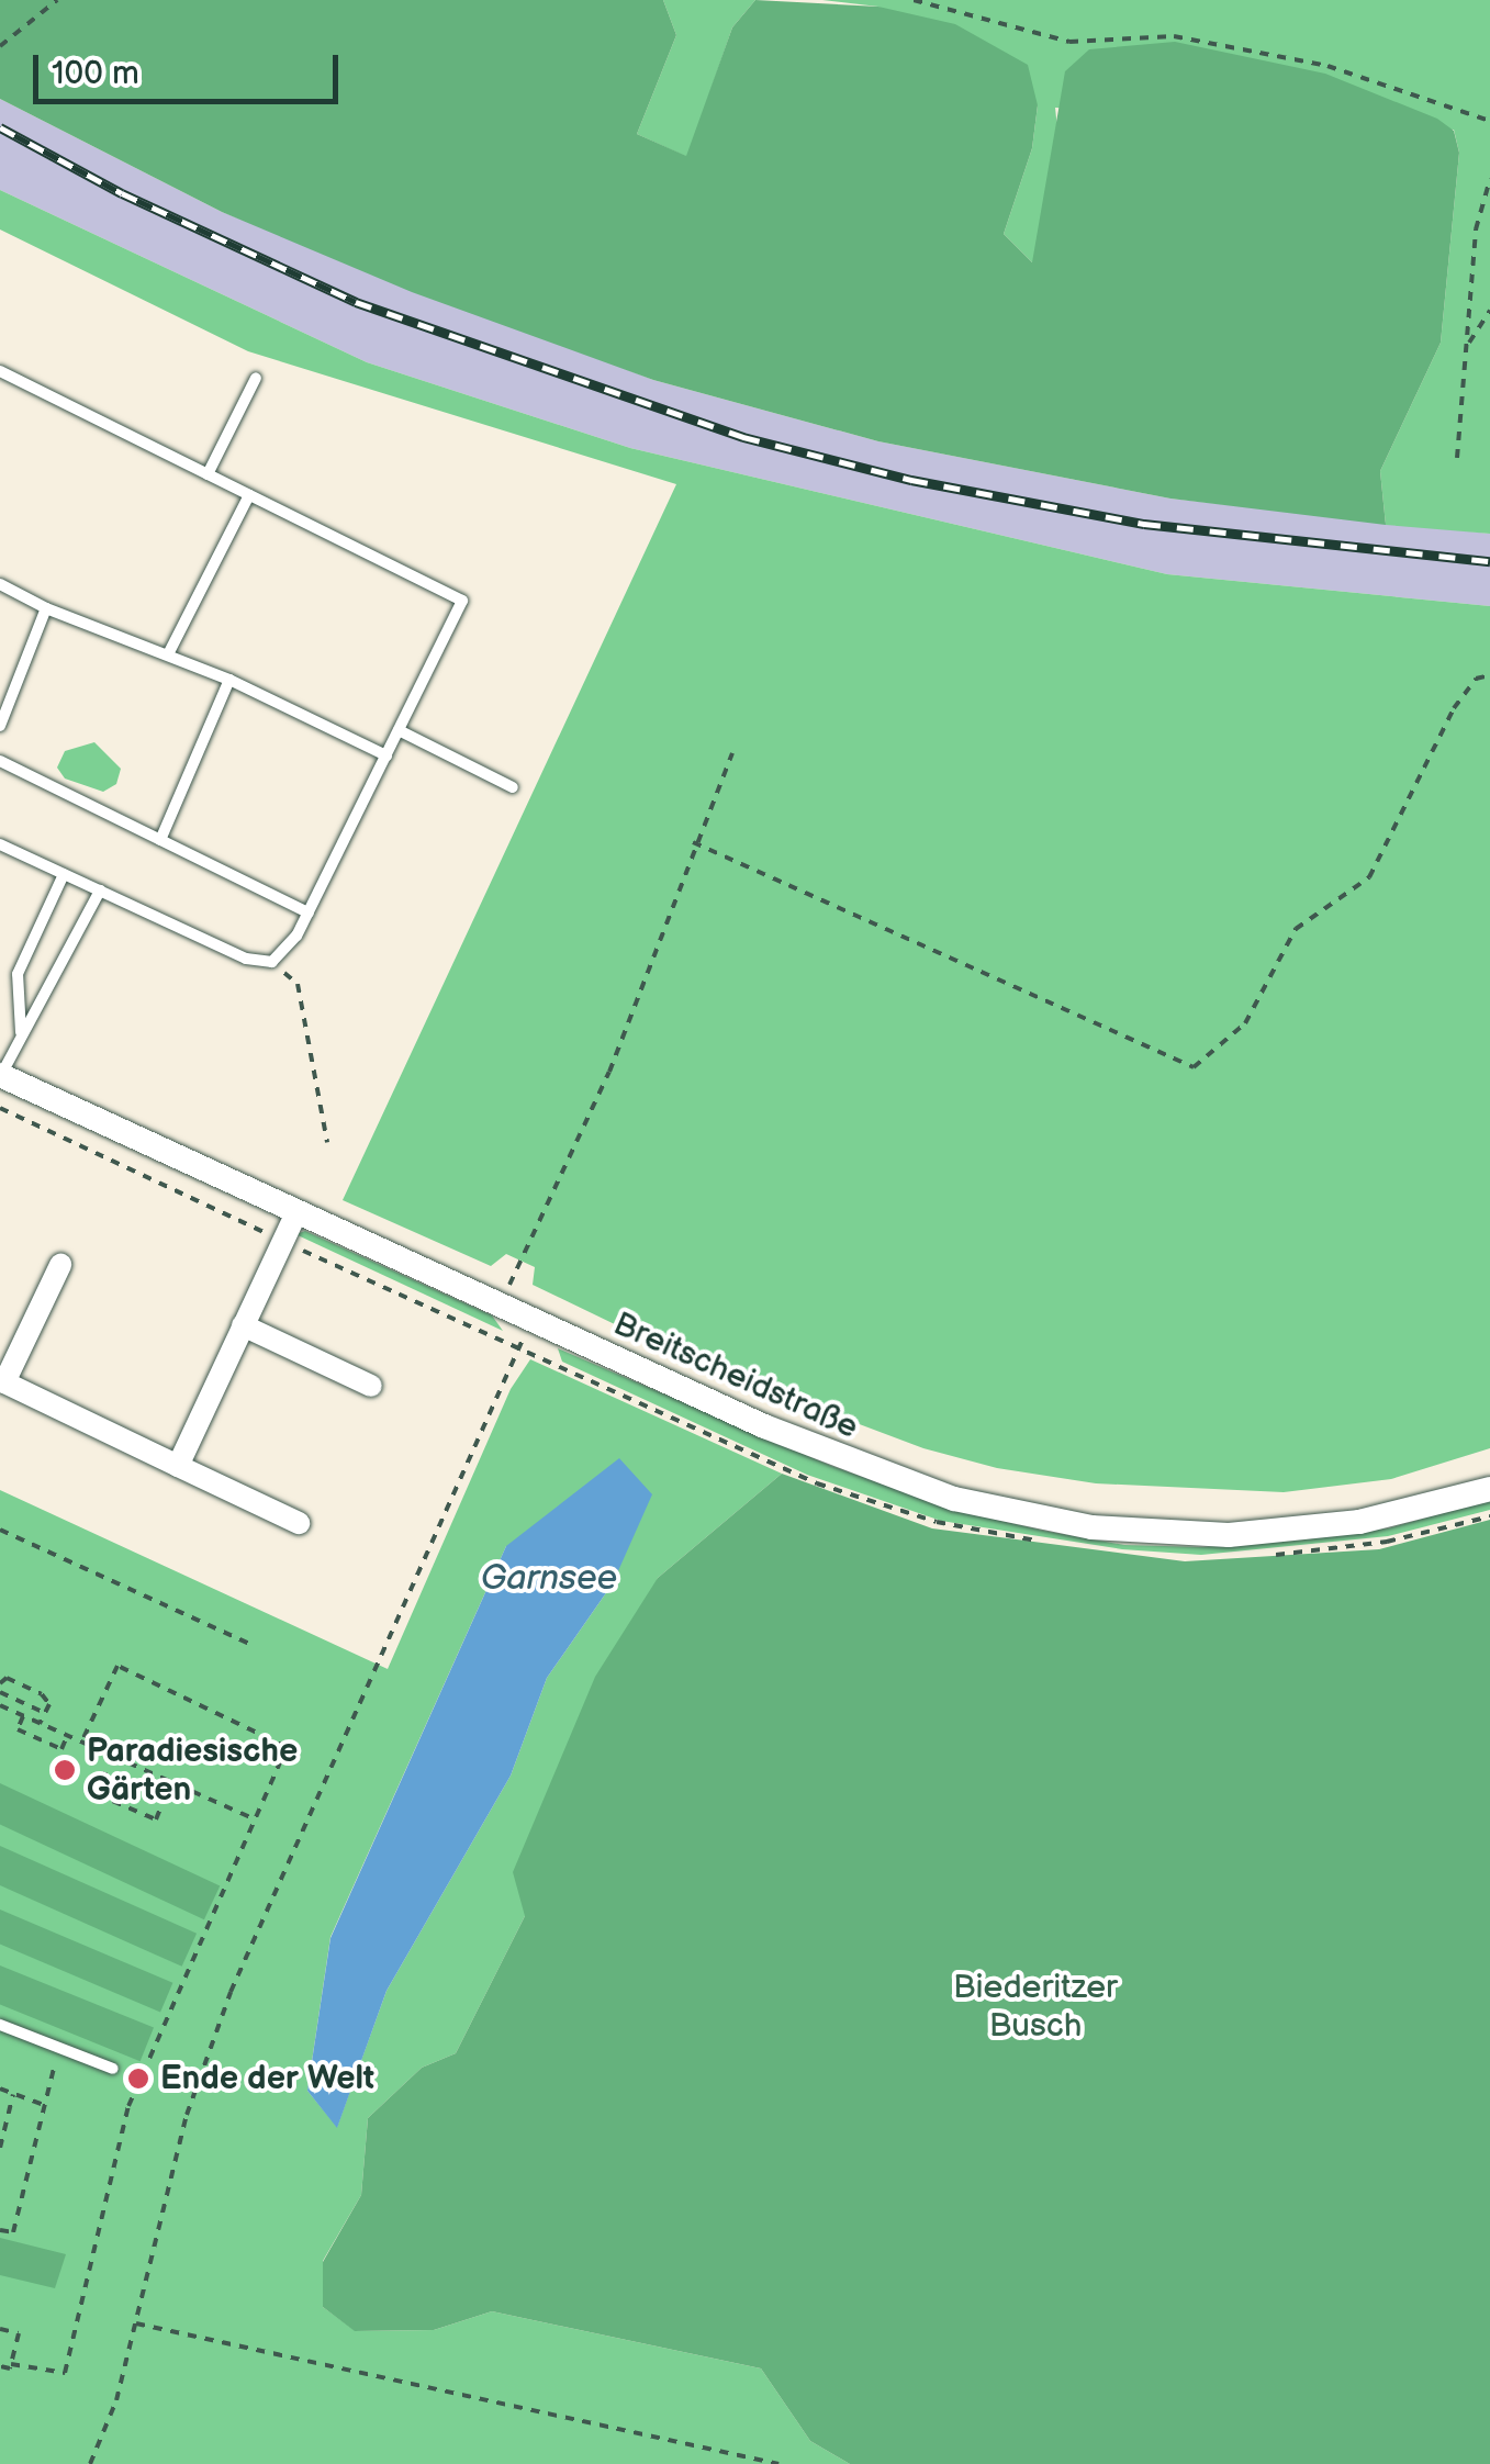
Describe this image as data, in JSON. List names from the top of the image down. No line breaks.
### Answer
{"streets":{"street":["Breitscheidstraße"]},"water":["Garnsee"],"parks":["Biederitzer Busch"],"places":["Paradiesische Gärten","Ende der Welt"],"scale_bar":"100 m"}
